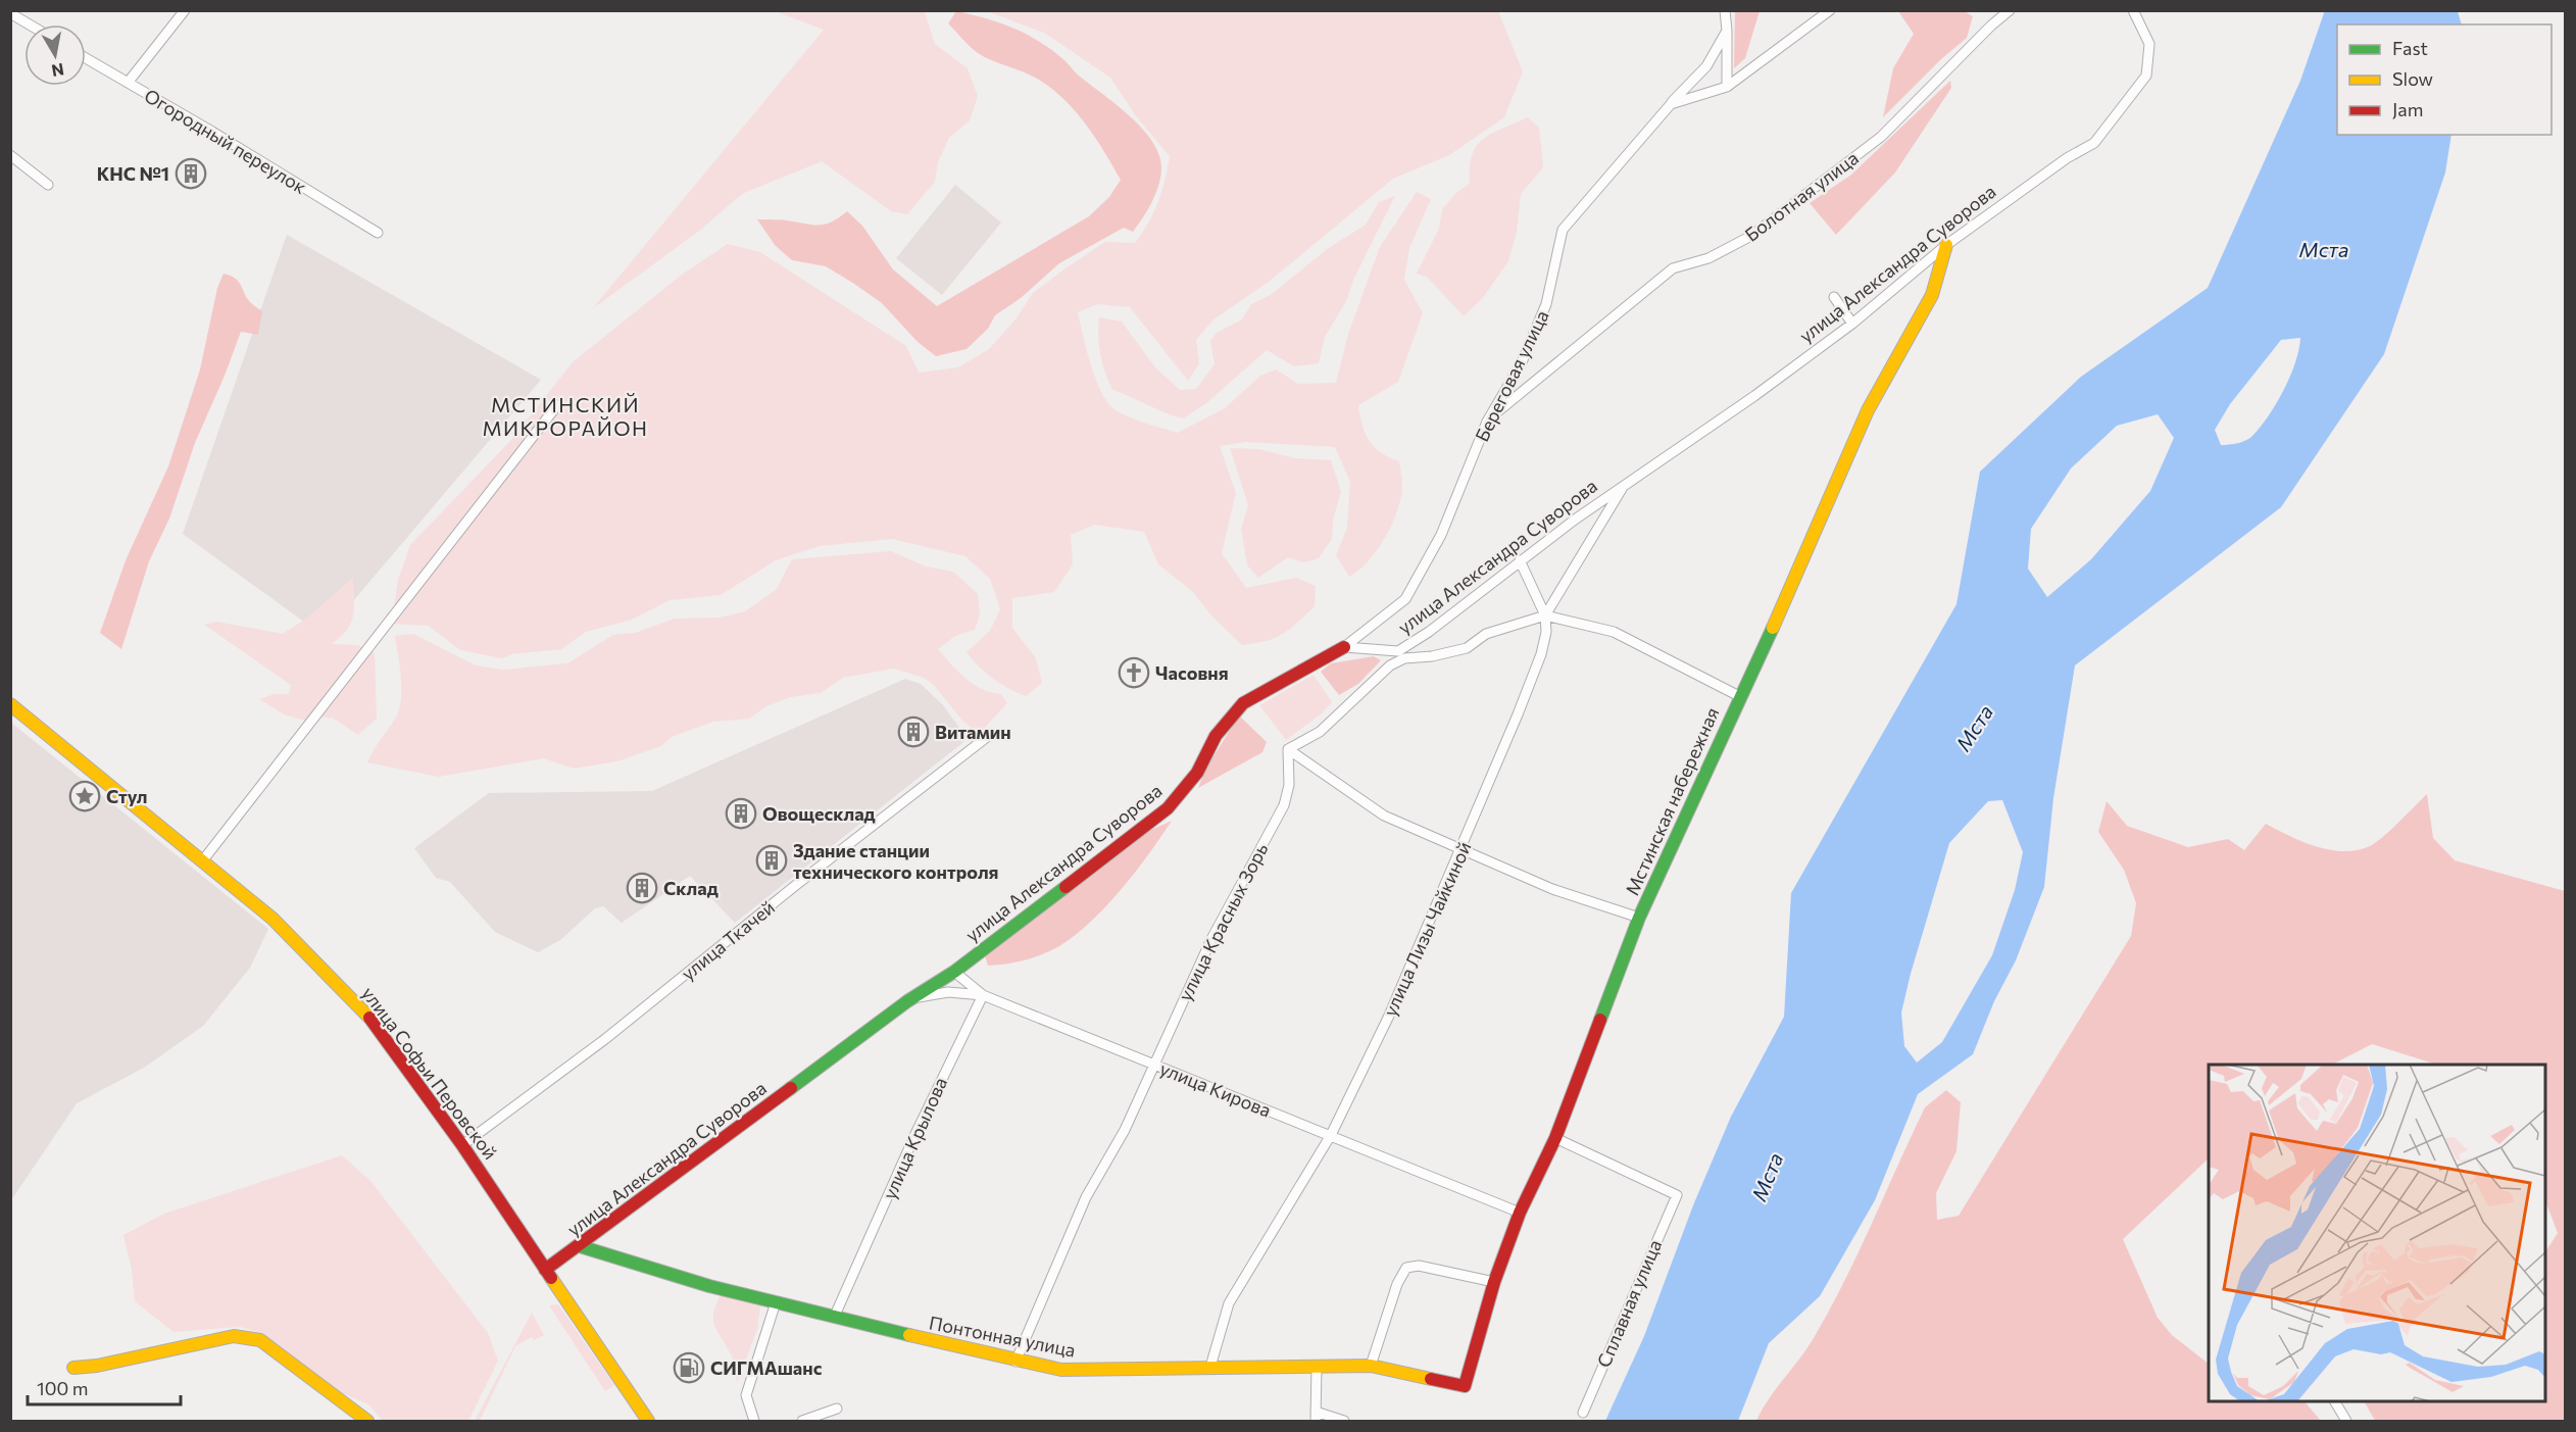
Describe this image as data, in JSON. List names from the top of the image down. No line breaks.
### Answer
{"streets":{"street":["Огородный переулок","Болотная улица","улица Александра Суворова","Береговая улица","Мстинская набережная","улица Красных Зорь","улица Лизы Чайкиной","улица Ткачей","улица Софьи Перовской","улица Кирова","улица Крылова","Сплавная улица","Понтонная улица"]},"crossings":[["Болотная улица","Береговая улица"],["улица Александра Суворова","Береговая улица"],["улица Александра Суворова","Мстинская набережная"],["улица Александра Суворова","улица Лизы Чайкиной"],["улица Александра Суворова","улица Софьи Перовской"],["улица Александра Суворова","улица Кирова"],["улица Александра Суворова","Понтонная улица"],["Мстинская набережная","улица Кирова"],["Мстинская набережная","Сплавная улица"],["Мстинская набережная","Понтонная улица"],["улица Красных Зорь","улица Кирова"],["улица Красных Зорь","Понтонная улица"],["улица Лизы Чайкиной","улица Кирова"],["улица Лизы Чайкиной","Понтонная улица"],["улица Ткачей","улица Софьи Перовской"],["улица Кирова","улица Крылова"],["улица Крылова","Понтонная улица"]],"districts":["МСТИНСКИЙ МИКРОРАЙОН"],"water":["Мста"],"places":{"building":["КНС №1","Витамин","Овощесклад","Здание станции технического контроля","Склад"],"church":["Часовня"],"place":["Стул"],"fuel station":["СИГМАшанс"]},"legend":["Fast","Slow","Jam"],"scale_bar":"100 m","north":"bottom"}
